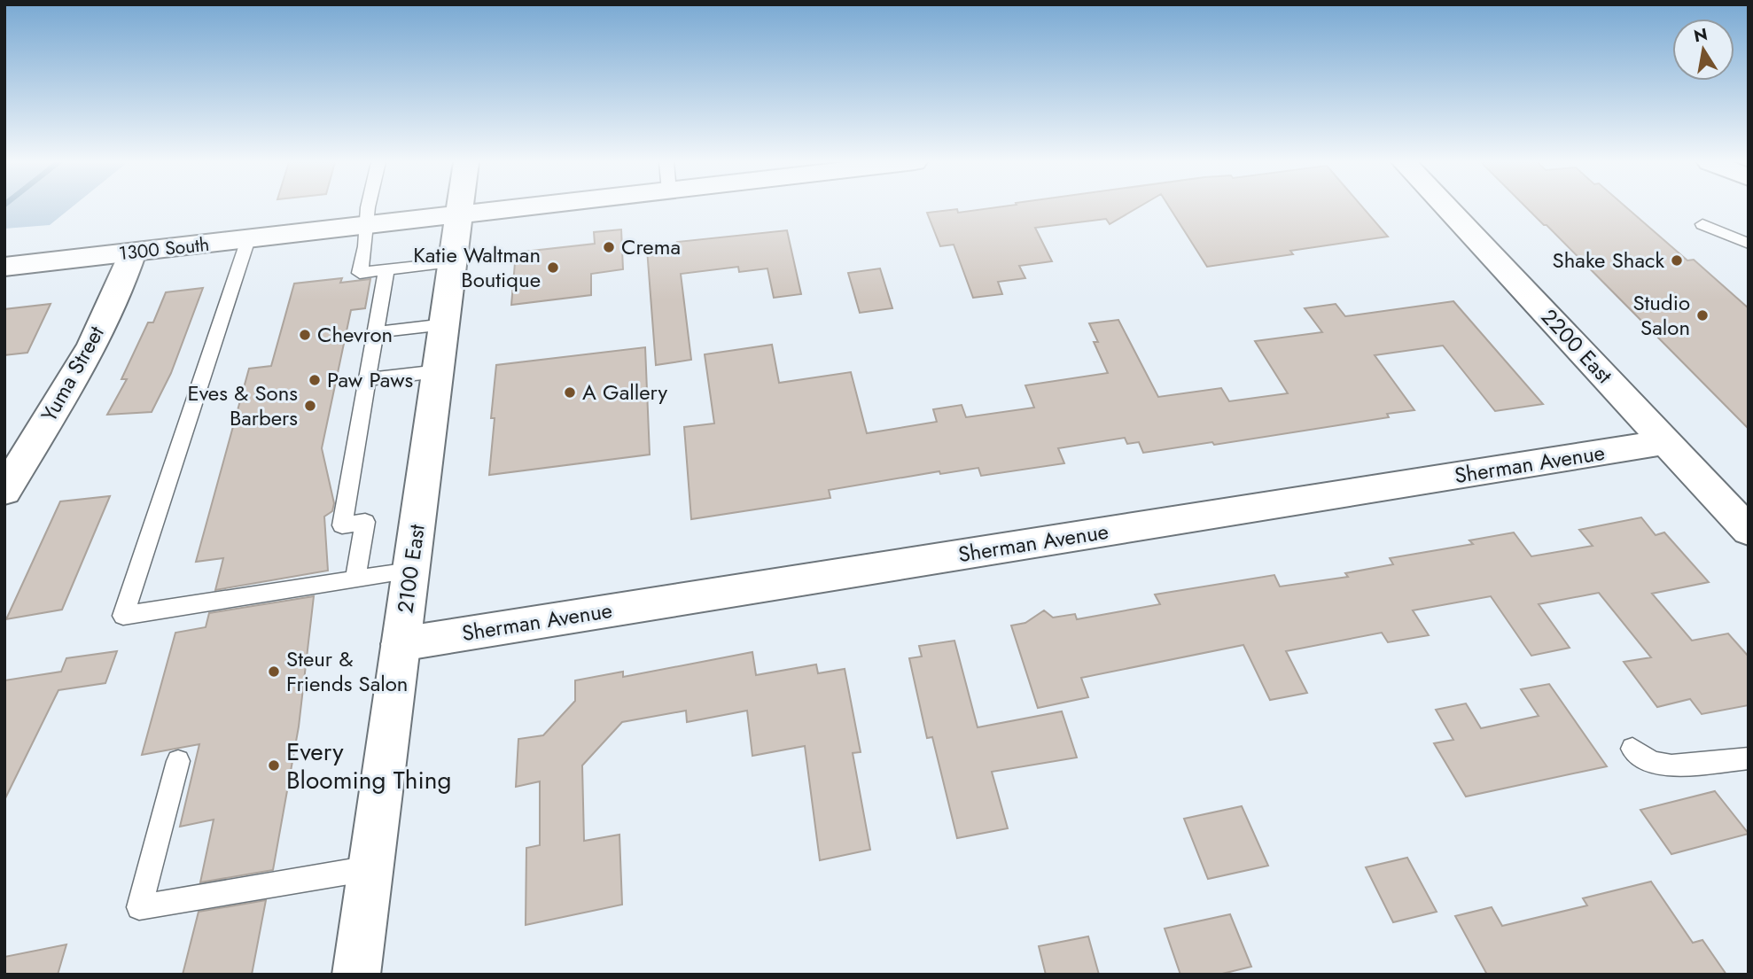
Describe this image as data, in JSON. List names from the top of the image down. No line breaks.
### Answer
{"streets":{"street":["1300 South","2200 East","Yuma Street","Sherman Avenue","2100 East"]},"crossings":[["1300 South","Yuma Street"],["1300 South","2100 East"],["2200 East","Sherman Avenue"],["Sherman Avenue","2100 East"]],"places":["Crema","Shake Shack","Katie Waltman Boutique","Studio Salon","Chevron","Paw Paws","A Gallery","Eves & Sons Barbers","Steur & Friends Salon","Every Blooming Thing"],"north":"top"}
